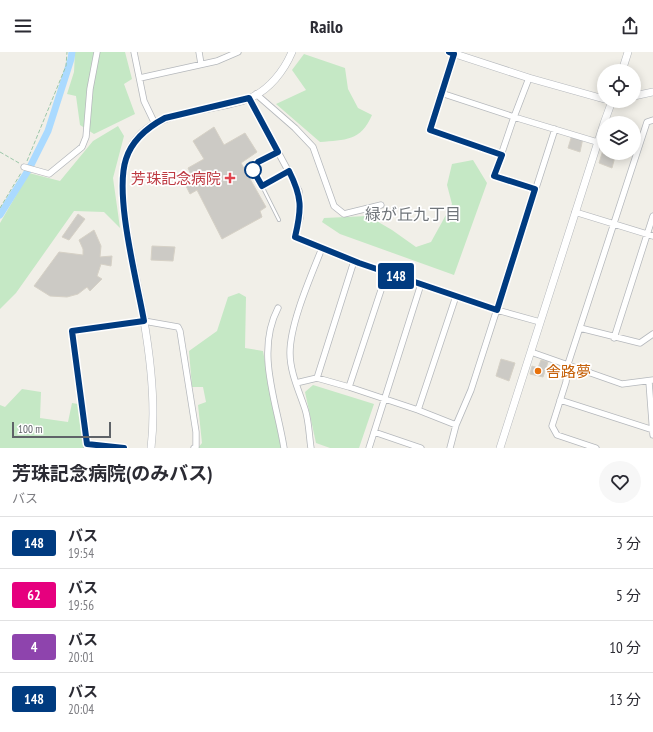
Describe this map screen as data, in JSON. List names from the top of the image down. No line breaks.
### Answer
{"districts":["緑が丘九丁目"],"places":{"health":["芳珠記念病院"],"other":["舎路夢"]},"lines":["bus line 148"],"scale_bar":"100 m","page":{"header":"Railo","on_map":"148","scale":"100 m","heading":["芳珠記念病院(のみバス)","バス"],"list":[{"mark":"148","name":"バス","note":"19:54","value":"3 分"},{"mark":"62","name":"バス","note":"19:56","value":"5 分"},{"mark":"4","name":"バス","note":"20:01","value":"10 分"},{"mark":"148","name":"バス","note":"20:04","value":"13 分"}]}}
